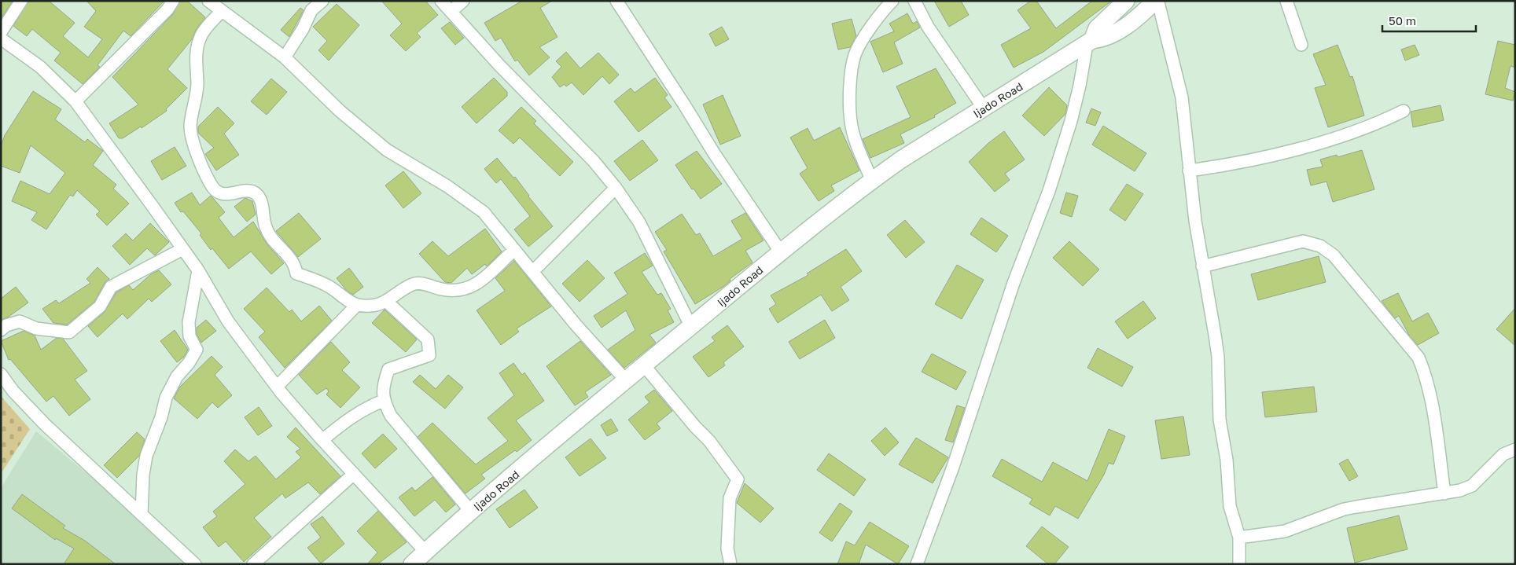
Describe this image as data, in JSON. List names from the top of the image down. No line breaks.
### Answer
{"streets":{"street":["Ijado Road"]},"scale_bar":"50 m"}
